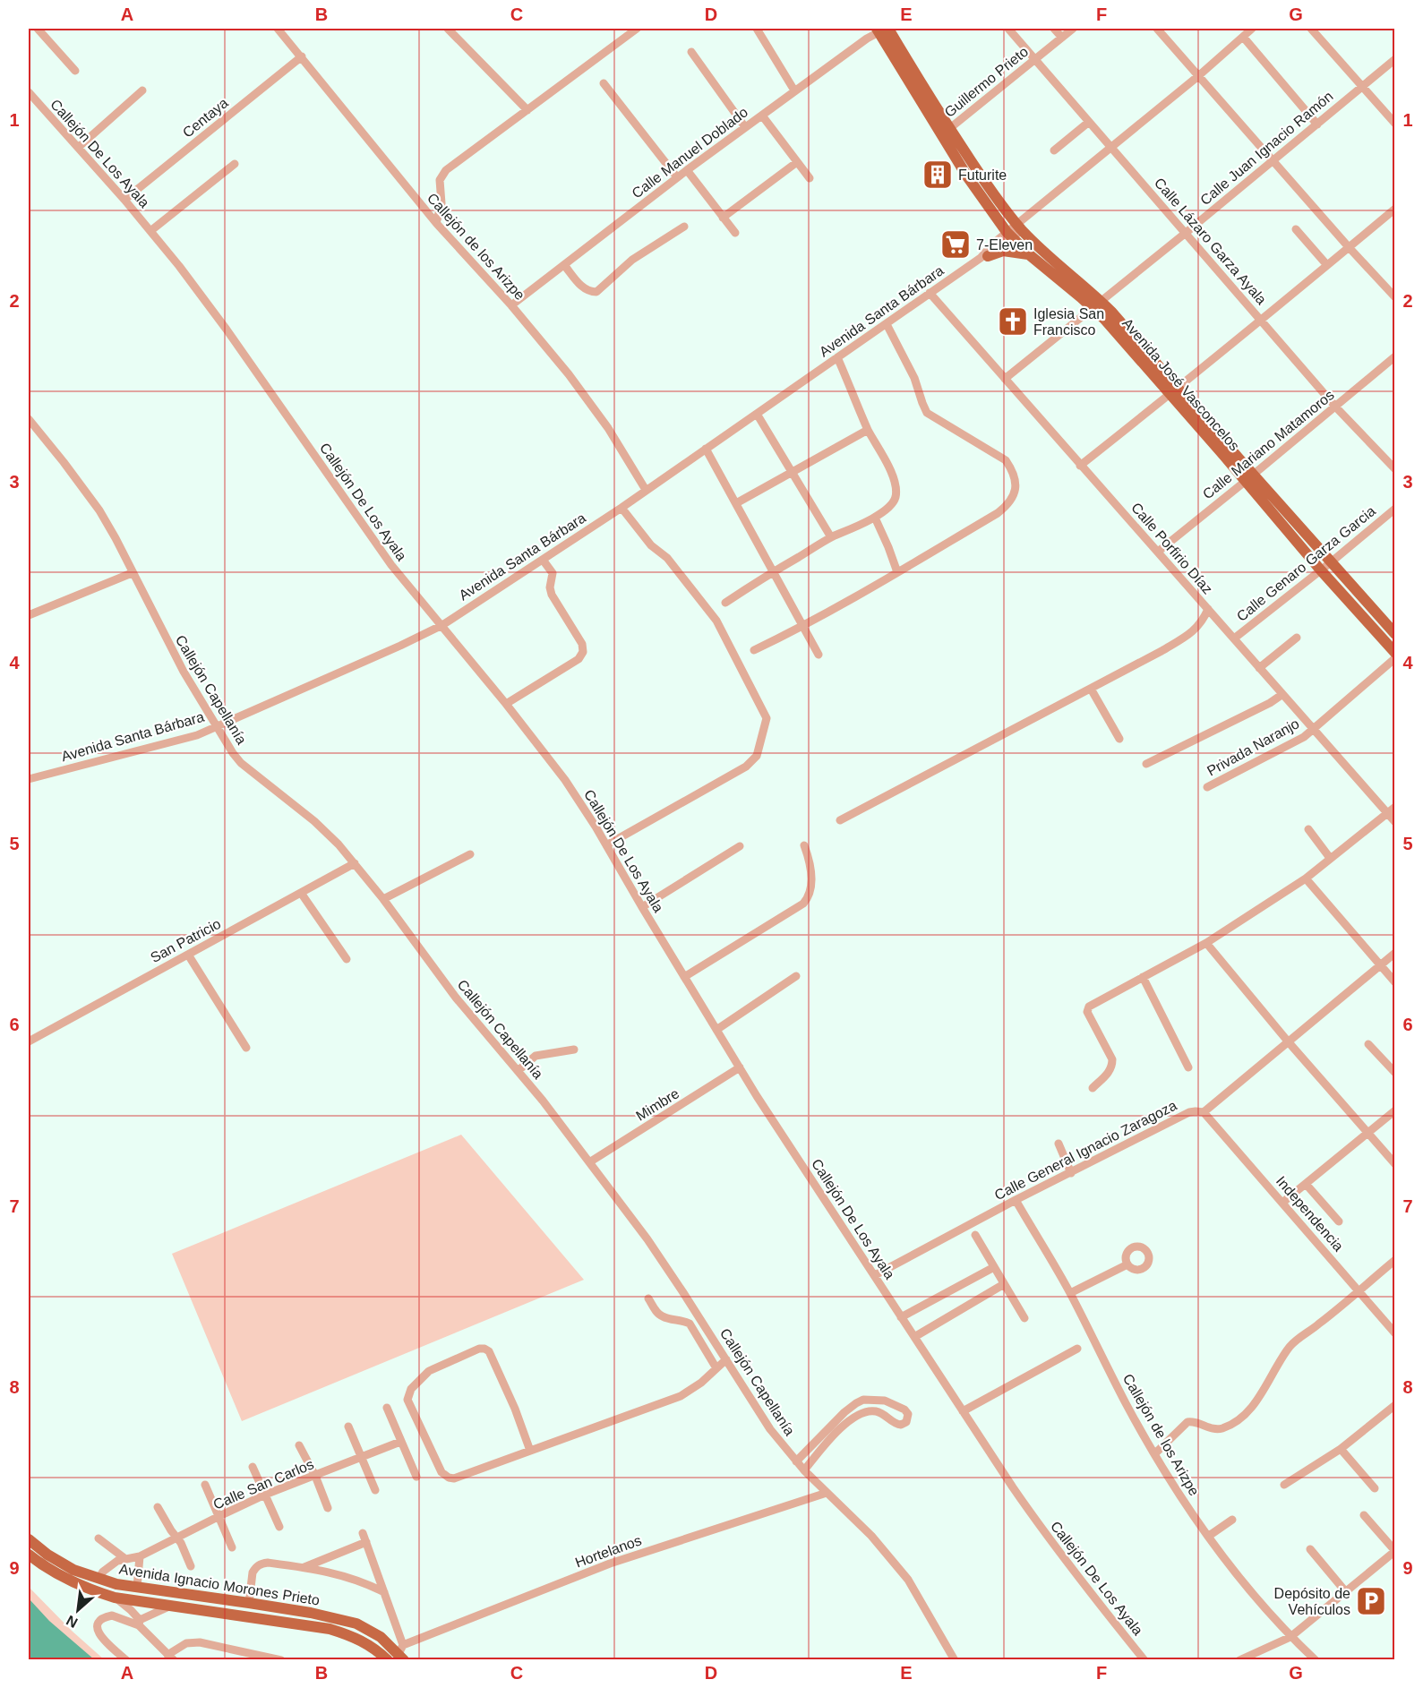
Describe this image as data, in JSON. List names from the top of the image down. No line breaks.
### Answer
{"streets":{"main road":["Avenida José Vasconcelos","Avenida Ignacio Morones Prieto"],"street":["Guillermo Prieto","Centaya","Calle Juan Ignacio Ramón","Calle Manuel Doblado","Callejón De Los Ayala","Calle Lázaro Garza Ayala","Callejón de los Arizpe","Avenida Santa Bárbara","Calle Mariano Matamoros","Calle Porfirio Díaz","Calle Genaro Garza Garcia","Callejón Capellanía","Privada Naranjo","San Patricio","Mimbre","Calle General Ignacio Zaragoza","Independencia","Calle San Carlos","Hortelanos"]},"crossings":[["Guillermo Prieto","Calle Lázaro Garza Ayala"],["Guillermo Prieto","Avenida José Vasconcelos"],["Centaya","Callejón De Los Ayala"],["Centaya","Callejón de los Arizpe"],["Calle Juan Ignacio Ramón","Calle Lázaro Garza Ayala"],["Calle Juan Ignacio Ramón","Avenida José Vasconcelos"],["Calle Juan Ignacio Ramón","Calle Porfirio Díaz"],["Calle Manuel Doblado","Callejón de los Arizpe"],["Calle Manuel Doblado","Avenida José Vasconcelos"],["Callejón De Los Ayala","Avenida Santa Bárbara"],["Callejón De Los Ayala","Mimbre"],["Callejón De Los Ayala","Calle General Ignacio Zaragoza"],["Calle Lázaro Garza Ayala","Avenida Santa Bárbara"],["Calle Lázaro Garza Ayala","Calle Mariano Matamoros"],["Callejón de los Arizpe","Avenida Santa Bárbara"],["Callejón de los Arizpe","Calle General Ignacio Zaragoza"],["Avenida Santa Bárbara","Avenida José Vasconcelos"],["Avenida Santa Bárbara","Calle Porfirio Díaz"],["Avenida Santa Bárbara","Callejón Capellanía"],["Avenida José Vasconcelos","Calle Mariano Matamoros"],["Avenida José Vasconcelos","Calle Genaro Garza Garcia"],["Calle Mariano Matamoros","Calle Porfirio Díaz"],["Calle Porfirio Díaz","Calle Genaro Garza Garcia"],["Calle Porfirio Díaz","Privada Naranjo"],["Callejón Capellanía","San Patricio"],["Callejón Capellanía","Mimbre"],["Callejón Capellanía","Hortelanos"],["Calle General Ignacio Zaragoza","Independencia"],["Calle San Carlos","Avenida Ignacio Morones Prieto"],["Hortelanos","Avenida Ignacio Morones Prieto"]],"places":{"building":["Futurite"],"supermarket":["7-Eleven"],"church":["Iglesia San Francisco"],"parking":["Depósito de Vehículos"]},"north":"bottom left","grid":{"columns":["A","B","C","D","E","F","G"],"rows":["1","2","3","4","5","6","7","8","9"]}}
